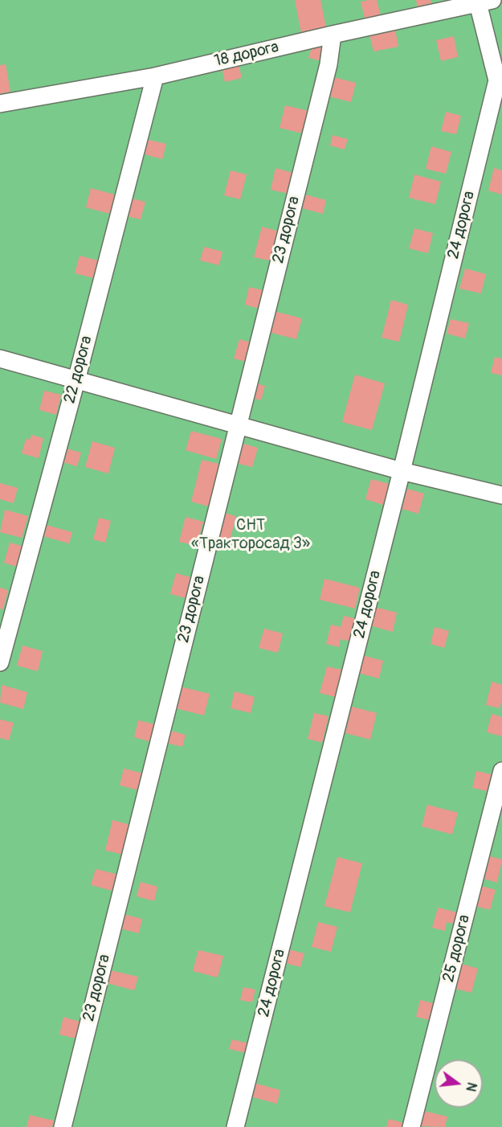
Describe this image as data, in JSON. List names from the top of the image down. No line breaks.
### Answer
{"streets":{"street":["18 дорога","24 дорога","23 дорога","22 дорога","25 дорога"]},"crossings":[["18 дорога","23 дорога"],["18 дорога","22 дорога"]],"parks":["СНТ «Тракторосад 3»"],"north":"right"}
